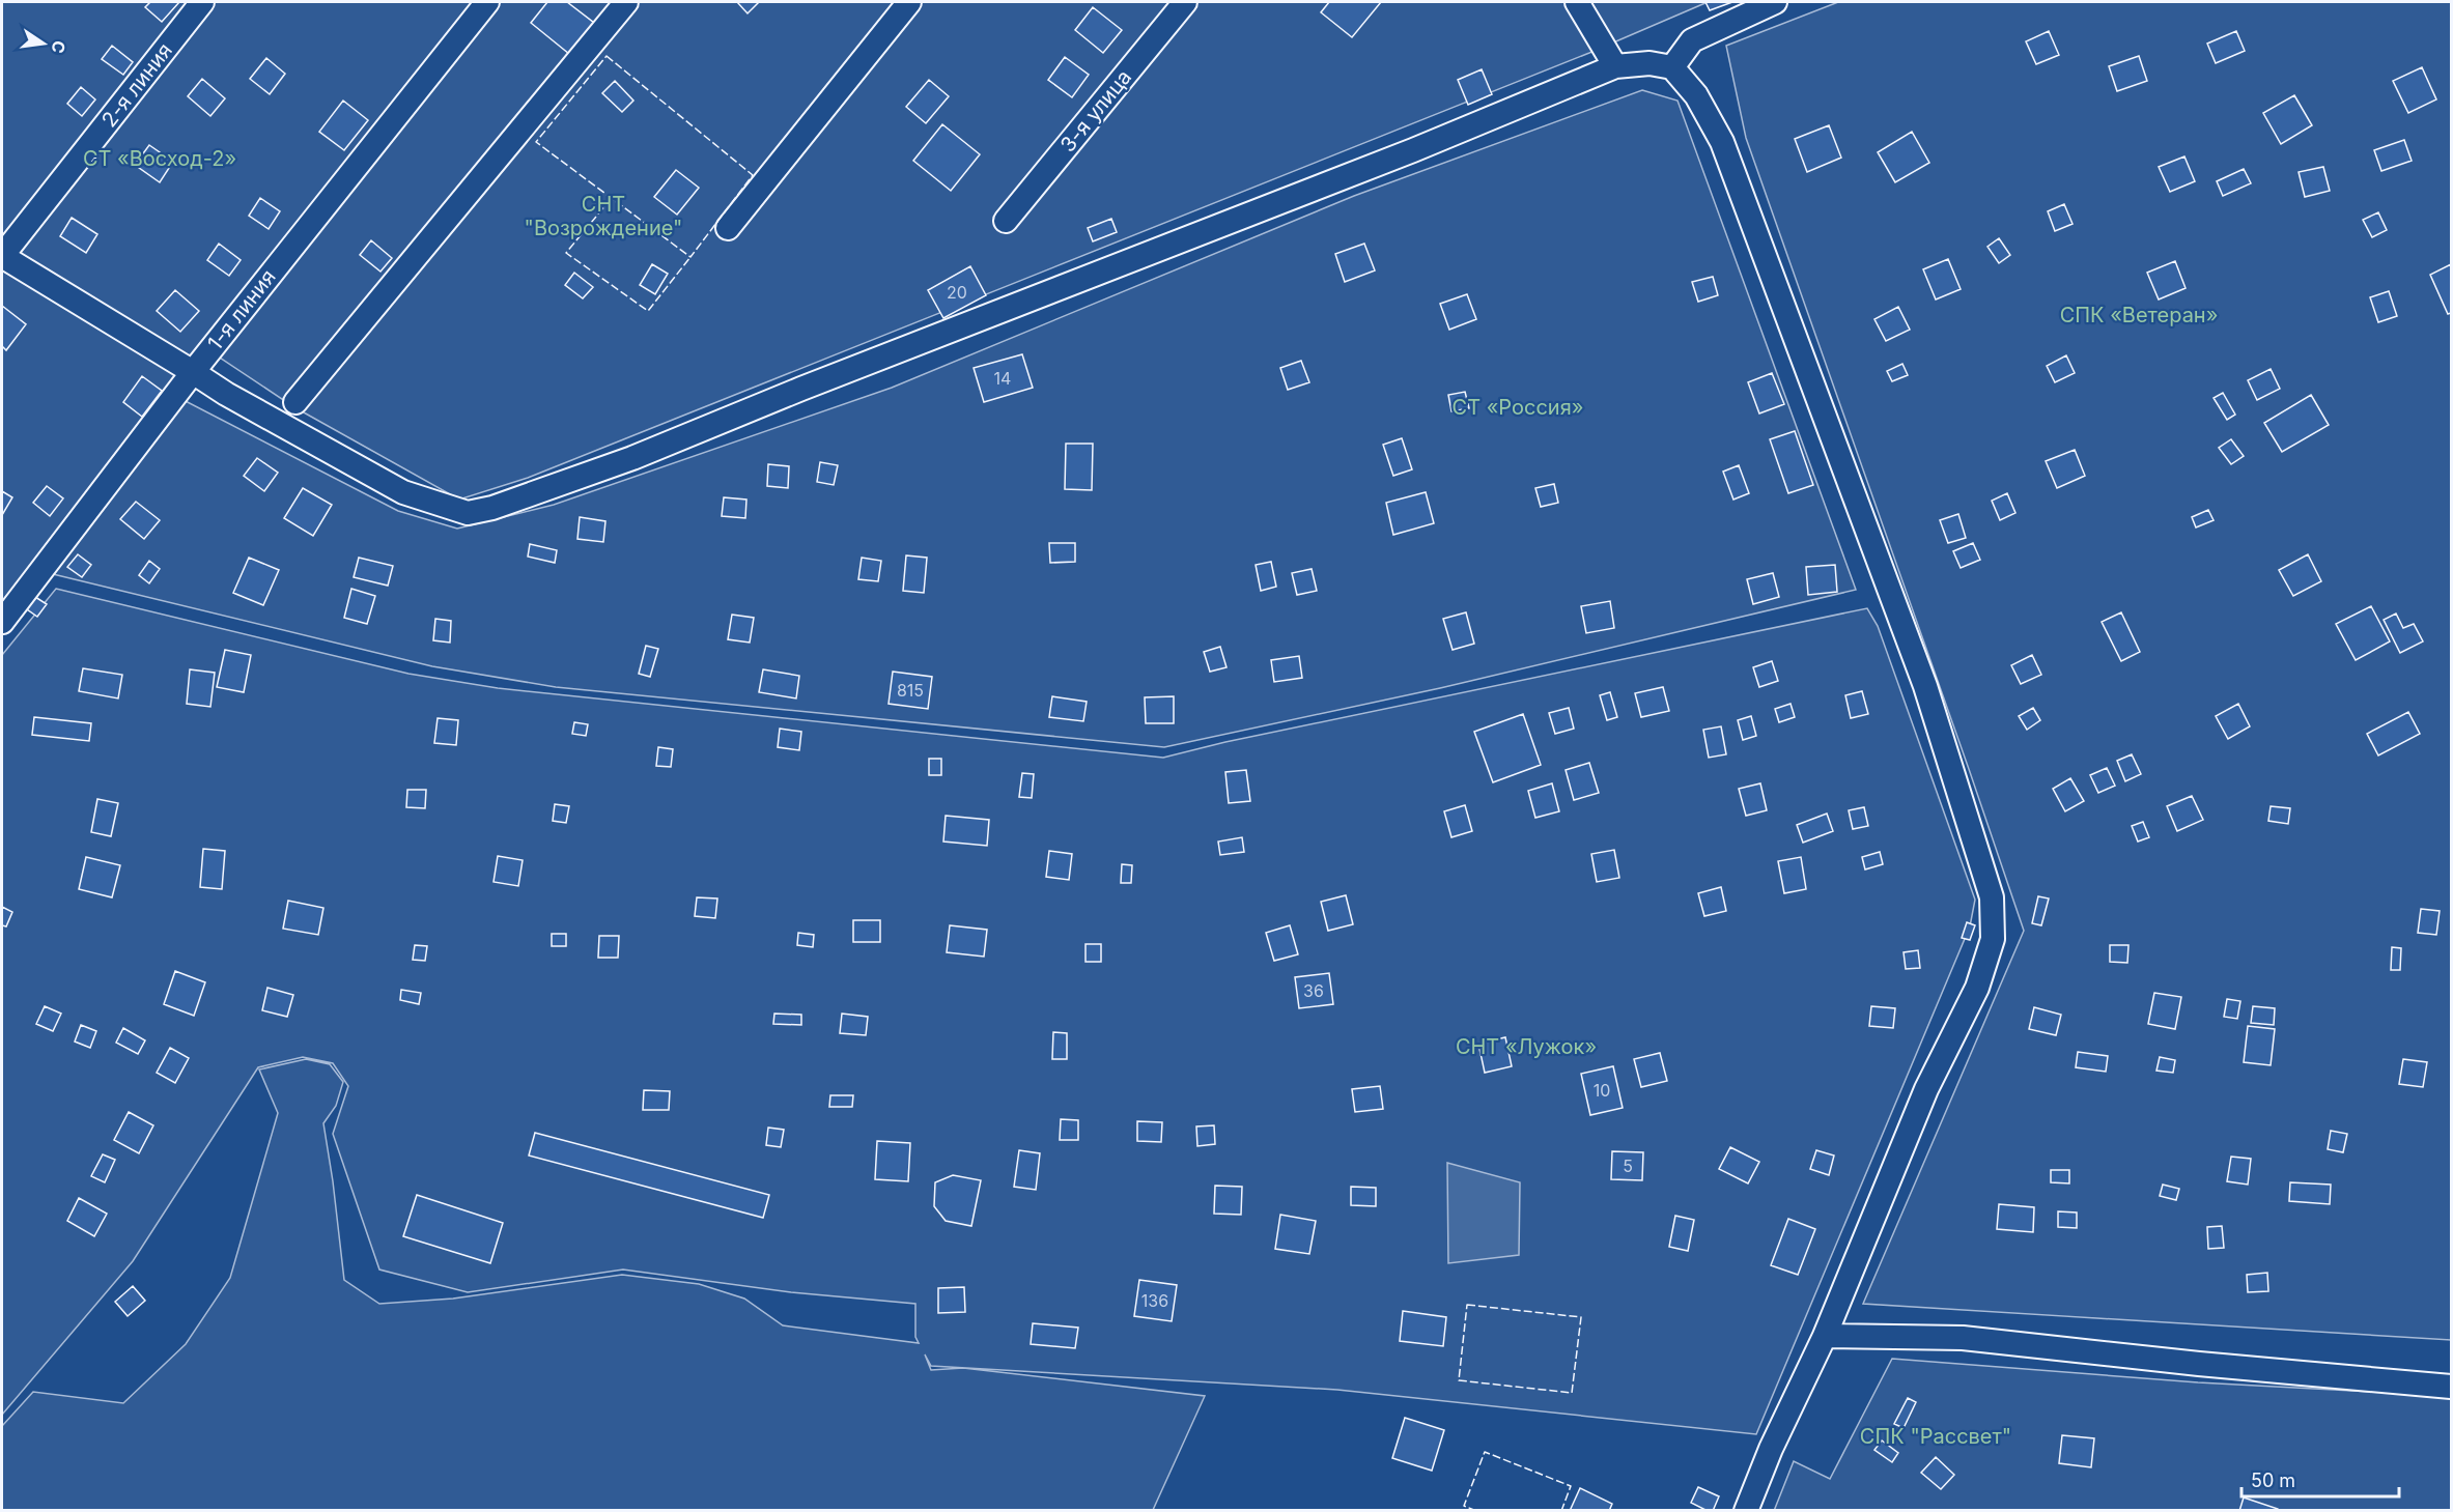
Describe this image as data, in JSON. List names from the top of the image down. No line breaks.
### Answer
{"streets":{"street":["2-я линия","3-я улица","1-я линия"]},"parks":["СТ «Восход-2»","СНТ \"Возрождение\"","СПК «Ветеран»","СТ «Россия»","СНТ «Лужок»","СПК \"Рассвет\""],"house_numbers":["20","14","815","36","10","5","136"],"scale_bar":"50 m","north":"right"}
